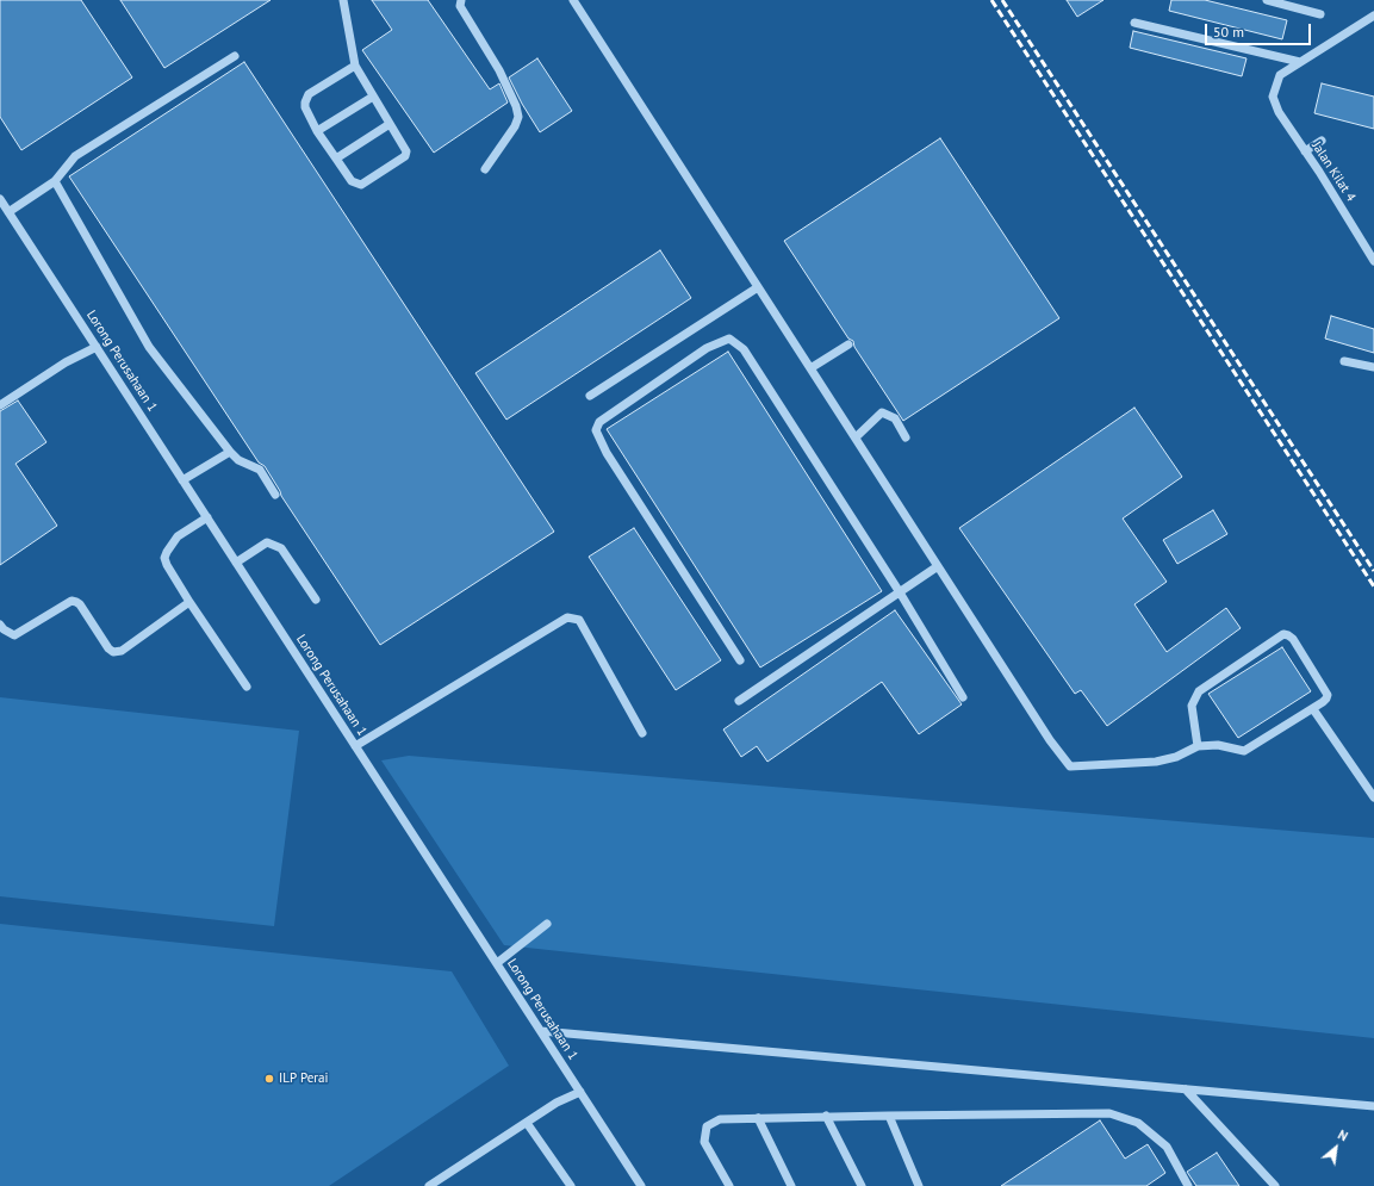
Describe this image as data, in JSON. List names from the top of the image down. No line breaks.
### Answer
{"streets":{"street":["Jalan Kilat 4","Lorong Perusahaan 1"]},"places":["ILP Perai"],"scale_bar":"50 m","north":"top right"}
